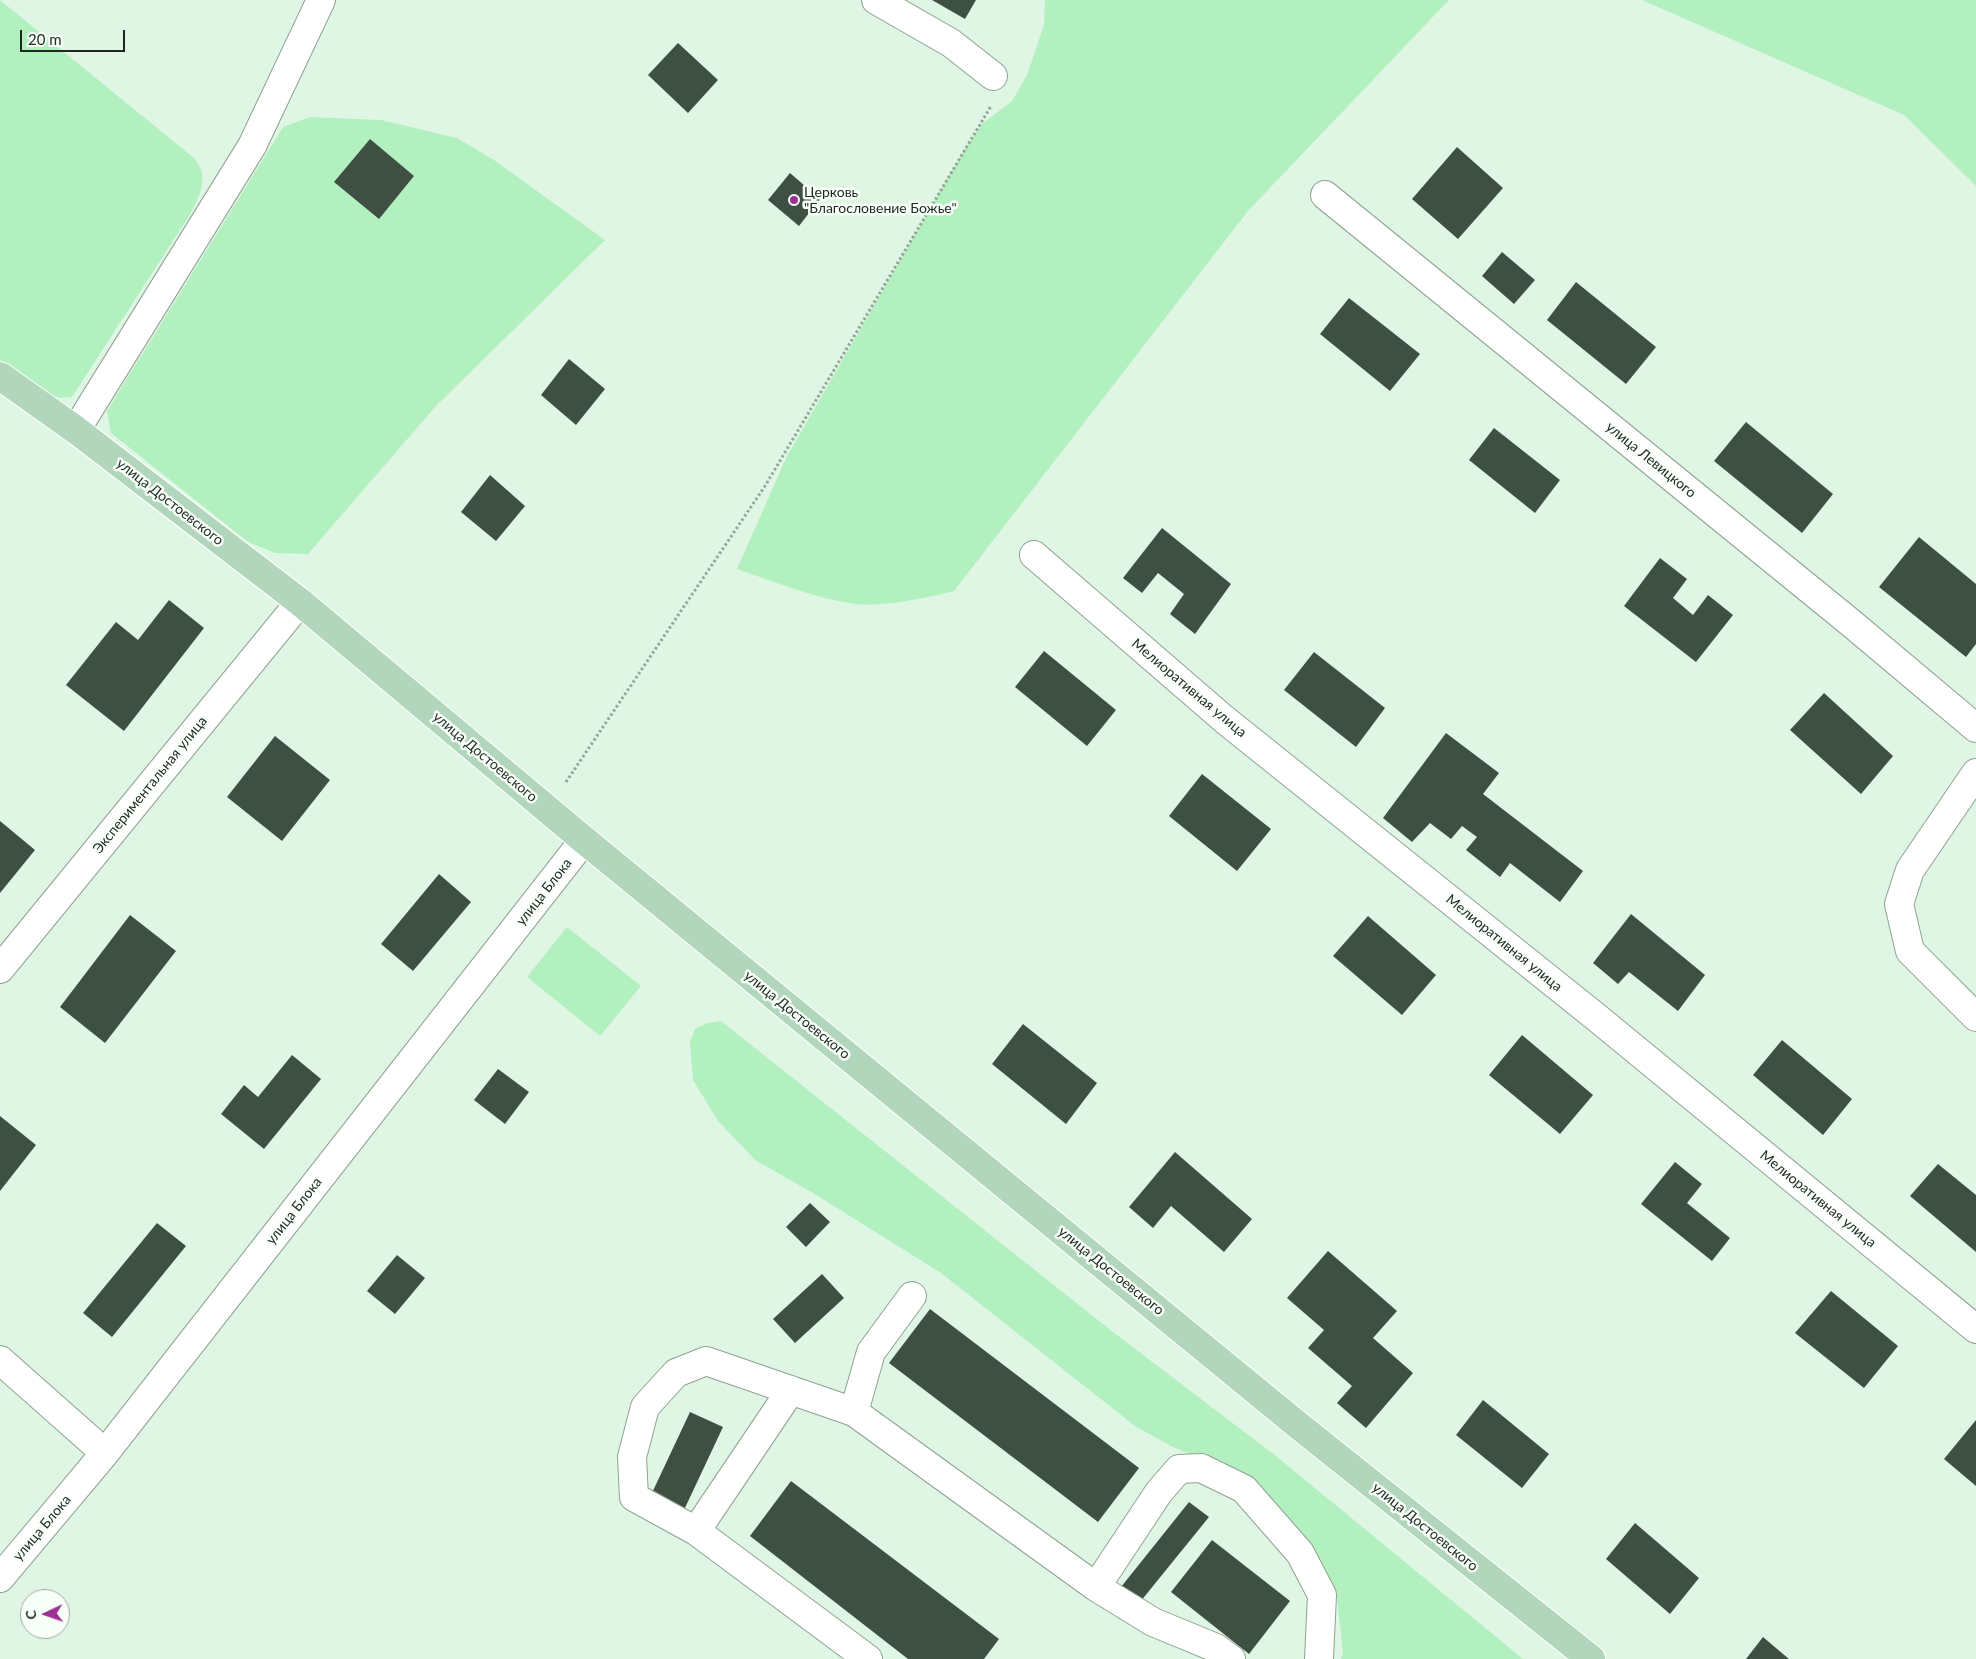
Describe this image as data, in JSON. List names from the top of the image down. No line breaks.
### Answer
{"streets":{"main road":["улица Достоевского"],"street":["улица Левицкого","Мелиоративная улица","Экспериментальная улица","улица Блока"]},"crossings":[["улица Достоевского","Экспериментальная улица"],["улица Достоевского","улица Блока"]],"places":["Церковь \"Благословение Божье\""],"scale_bar":"20 m","north":"left"}
